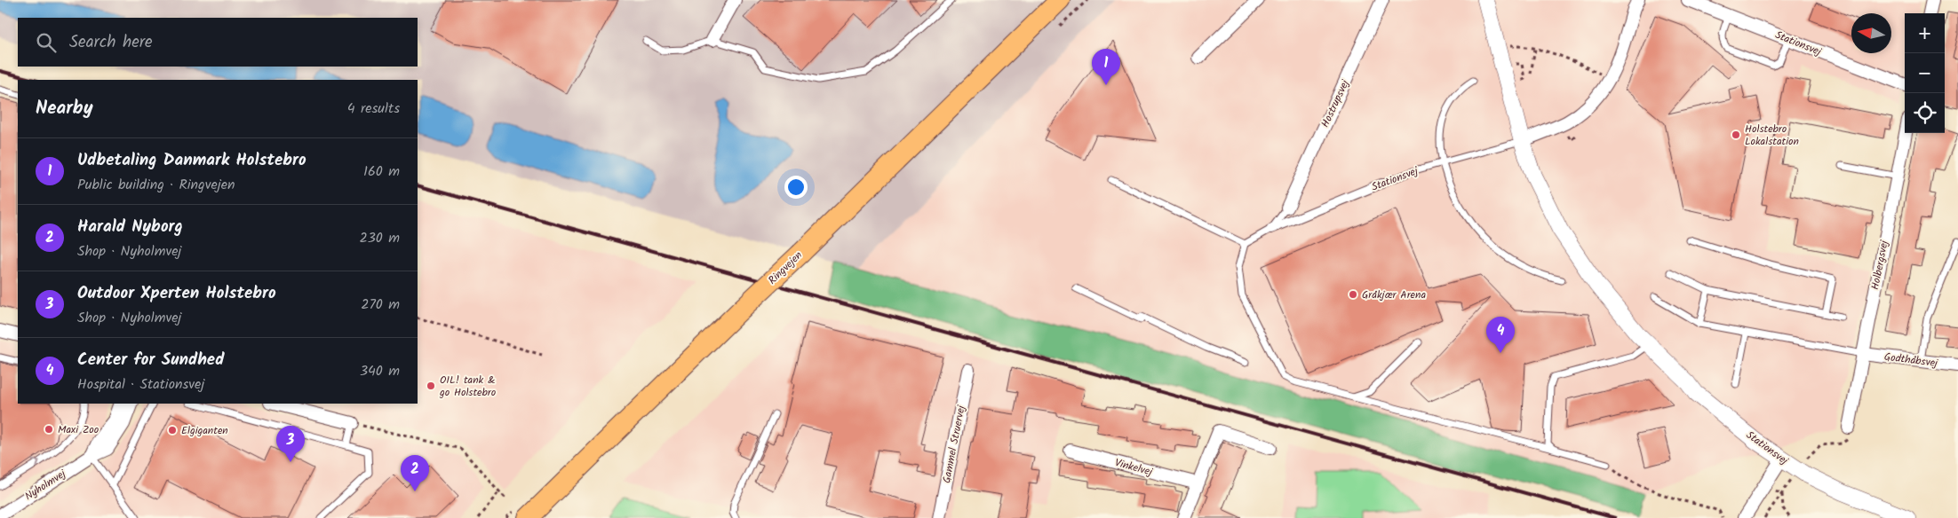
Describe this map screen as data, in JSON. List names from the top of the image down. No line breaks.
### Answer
{"streets":{"main road":["Ringvejen"],"street":["Stationsvej","Hostrupsvej","Holbergsvej","Godthåbsvej","Gammel Struervej","Vinkelvej","Nyholmvej"]},"crossings":[["Holbergsvej","Godthåbsvej"]],"places":["Holstebro Lokalstation","Gråkjær Arena","OIL! tank & go Holstebro","Maxi Zoo","Elgiganten"],"north":"left","page":{"map_buttons":["+","−"],"search":"Search here","pins":["1","4","3","2"],"heading":["Nearby","4 results"],"list":[{"mark":"1","name":"Udbetaling Danmark Holstebro","note":"Public building · Ringvejen","value":"160 m"},{"mark":"2","name":"Harald Nyborg","note":"Shop · Nyholmvej","value":"230 m"},{"mark":"3","name":"Outdoor Xperten Holstebro","note":"Shop · Nyholmvej","value":"270 m"},{"mark":"4","name":"Center for Sundhed","note":"Hospital · Stationsvej","value":"340 m"}]}}
